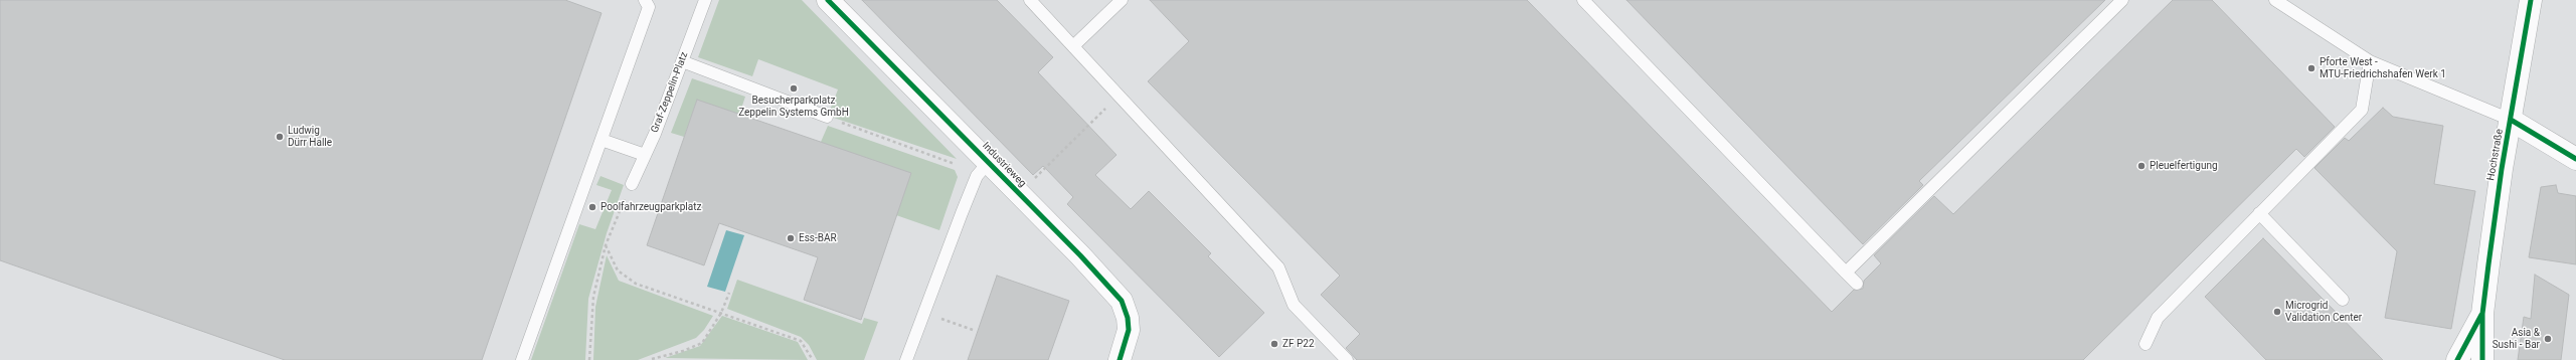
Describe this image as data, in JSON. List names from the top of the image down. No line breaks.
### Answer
{"streets":{"street":["Hochstraße","Industrieweg"],"lane":["Graf-Zeppelin-Platz"]},"places":["Pforte West - MTU-Friedrichshafen Werk 1","Besucherparkplatz Zeppelin Systems GmbH","Ludwig Dürr Halle","Pleuelfertigung","Poolfahrzeugparkplatz","Ess-BAR","Microgrid Validation Center","Asia & Sushi - Bar","ZF P22"]}
